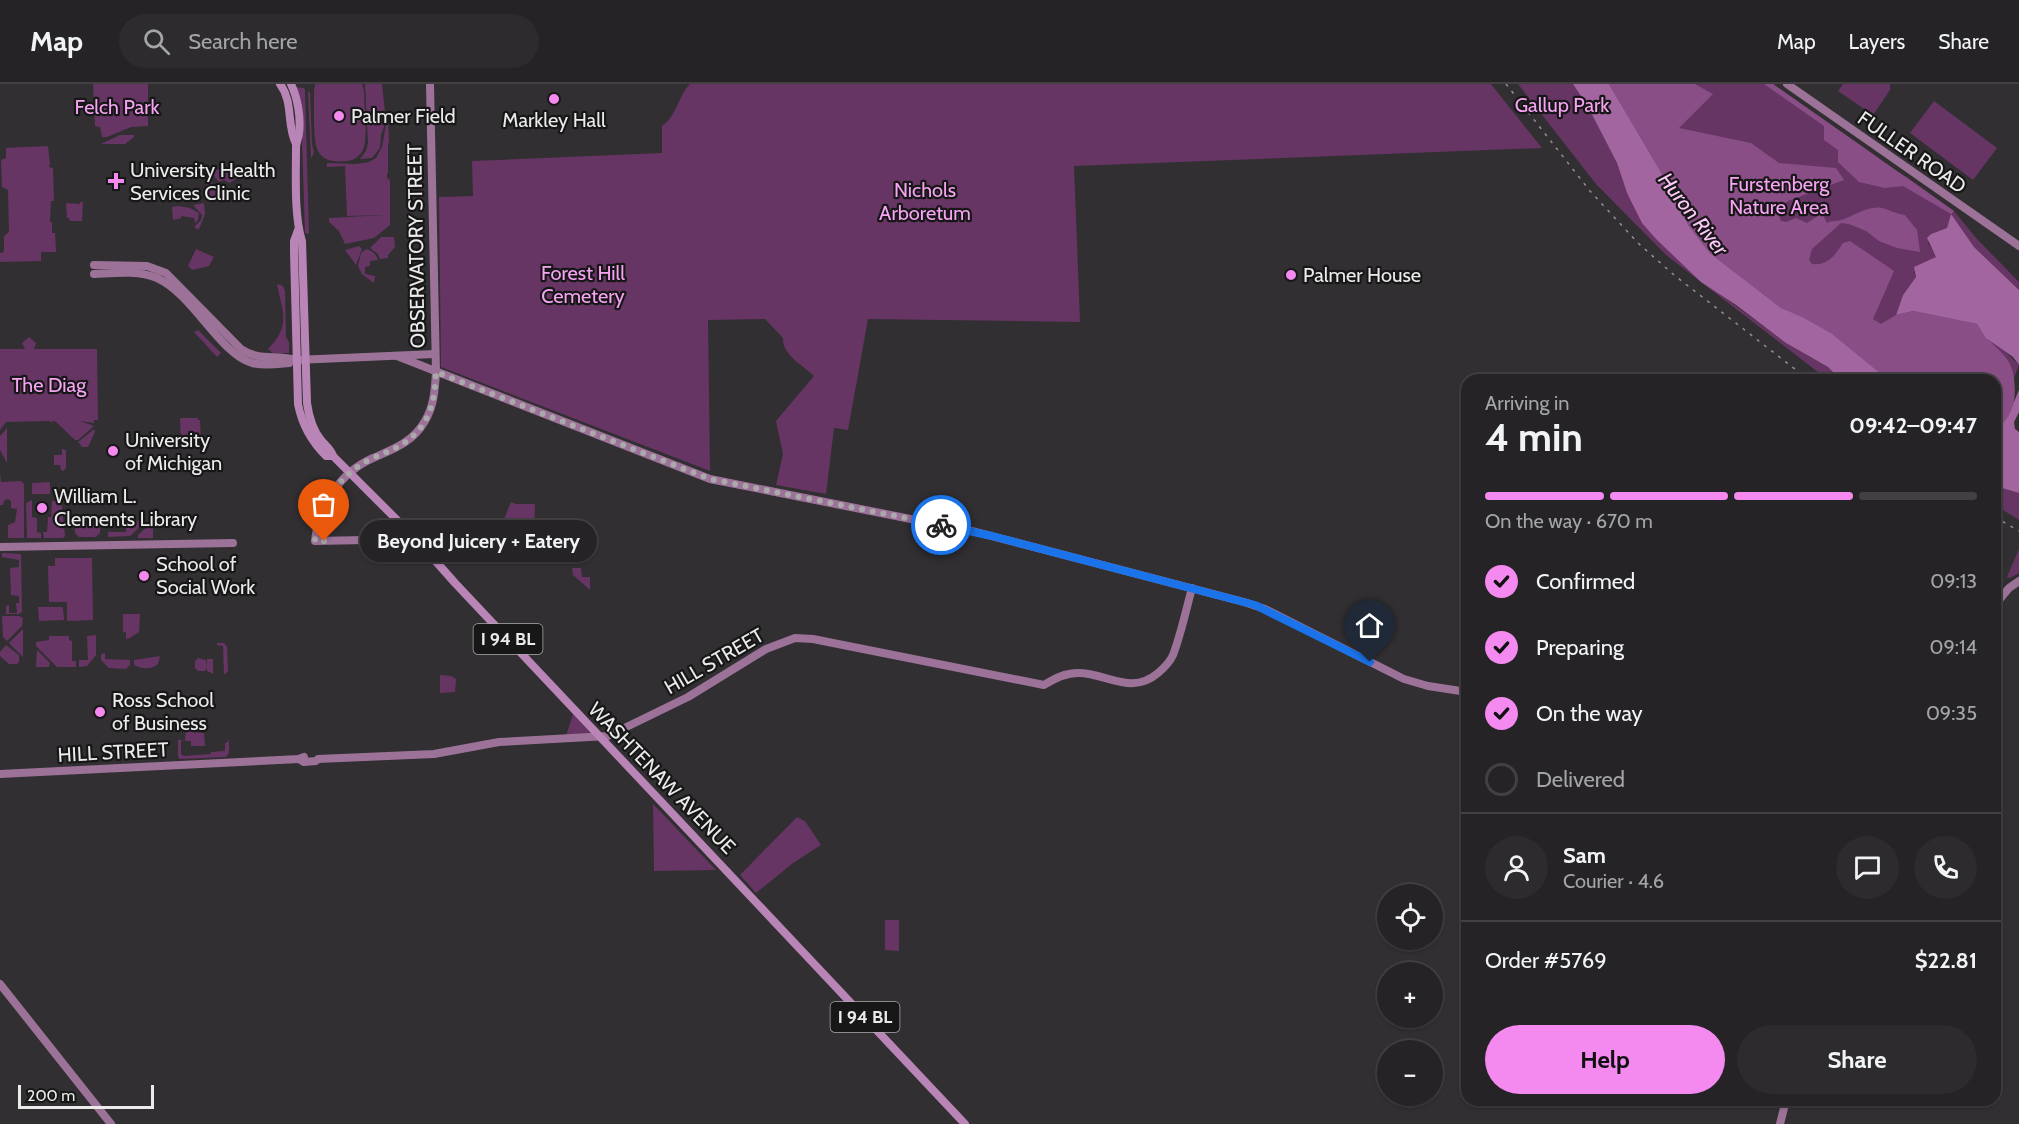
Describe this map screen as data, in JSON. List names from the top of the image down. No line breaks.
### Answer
{"streets":{"main road":["I 94 BL","WASHTENAW AVENUE"],"street":["FULLER ROAD","OBSERVATORY STREET","HILL STREET"]},"crossings":[["OBSERVATORY STREET","WASHTENAW AVENUE"],["HILL STREET","WASHTENAW AVENUE"]],"water":["Huron River"],"parks":["Gallup Park","Felch Park","Furstenberg Nature Area","Nichols Arboretum","Forest Hill Cemetery","The Diag"],"places":{"other":["Markley Hall","Palmer Field","Palmer House","University of Michigan","William L. Clements Library","Beyond Juicery + Eatery","School of Social Work","Ross School of Business"],"health":["University Health Services Clinic"]},"scale_bar":"200 m","page":{"header":"Map","search":"Search here","nav":["Map","Layers","Share"],"heading":["4 min","Arriving in","09:42–09:47"],"panel":["Sam","Courier · 4.6","Order #5769","$22.81"],"bar":"On the way · 670 m","bubble":"Beyond Juicery + Eatery","list":[["Confirmed","09:13"],["Preparing","09:14"],["On the way","09:35"],"Delivered"],"map_buttons":["+","−"],"buttons":["Help","Share"],"scale":"200 m"}}
